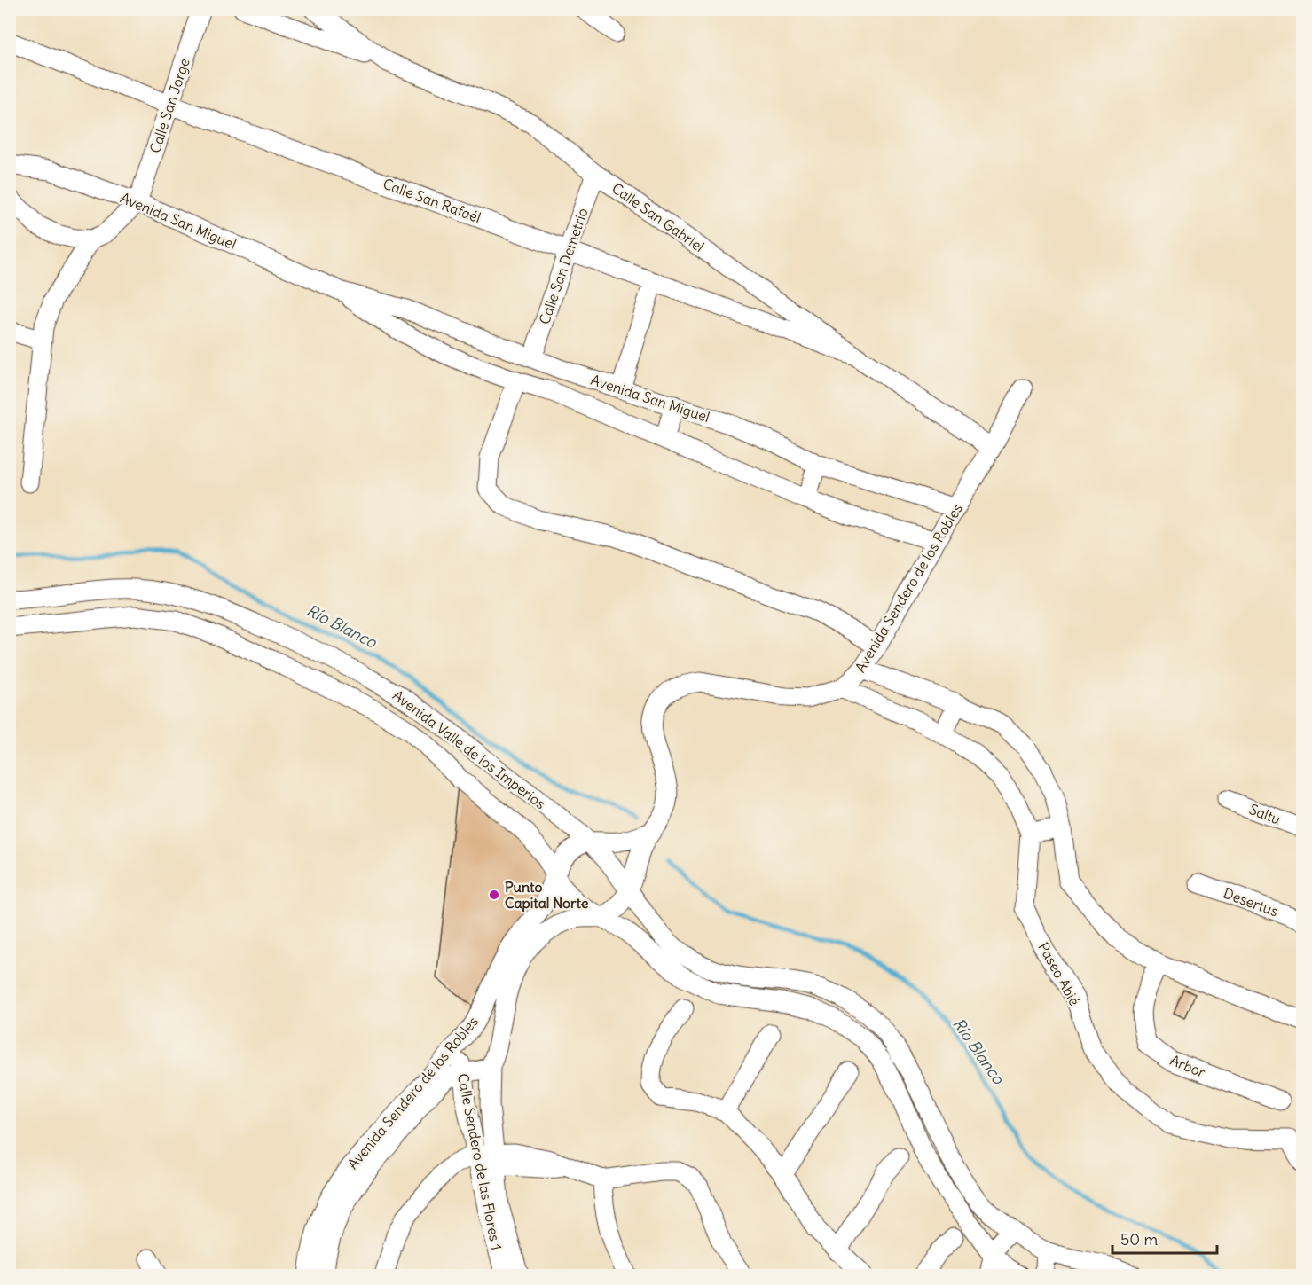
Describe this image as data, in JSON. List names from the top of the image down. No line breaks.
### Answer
{"streets":{"street":["Calle San Jorge","Calle San Rafaél","Calle San Gabriel","Avenida San Miguel","Calle San Demetrio","Avenida Sendero de los Robles","Avenida Valle de los Imperios","Saltu","Desertus","Paseo Abié","Arbor","Calle Sendero de las Flores 1"]},"crossings":[["Calle San Jorge","Calle San Rafaél"],["Calle San Jorge","Avenida San Miguel"],["Calle San Rafaél","Calle San Gabriel"],["Calle San Rafaél","Calle San Demetrio"],["Calle San Gabriel","Calle San Demetrio"],["Calle San Gabriel","Avenida Sendero de los Robles"],["Avenida San Miguel","Calle San Demetrio"],["Avenida San Miguel","Avenida Sendero de los Robles"],["Avenida Sendero de los Robles","Avenida Valle de los Imperios"],["Avenida Sendero de los Robles","Paseo Abié"],["Avenida Sendero de los Robles","Calle Sendero de las Flores 1"]],"water":["Río Blanco"],"places":["Punto Capital Norte"],"scale_bar":"50 m"}
